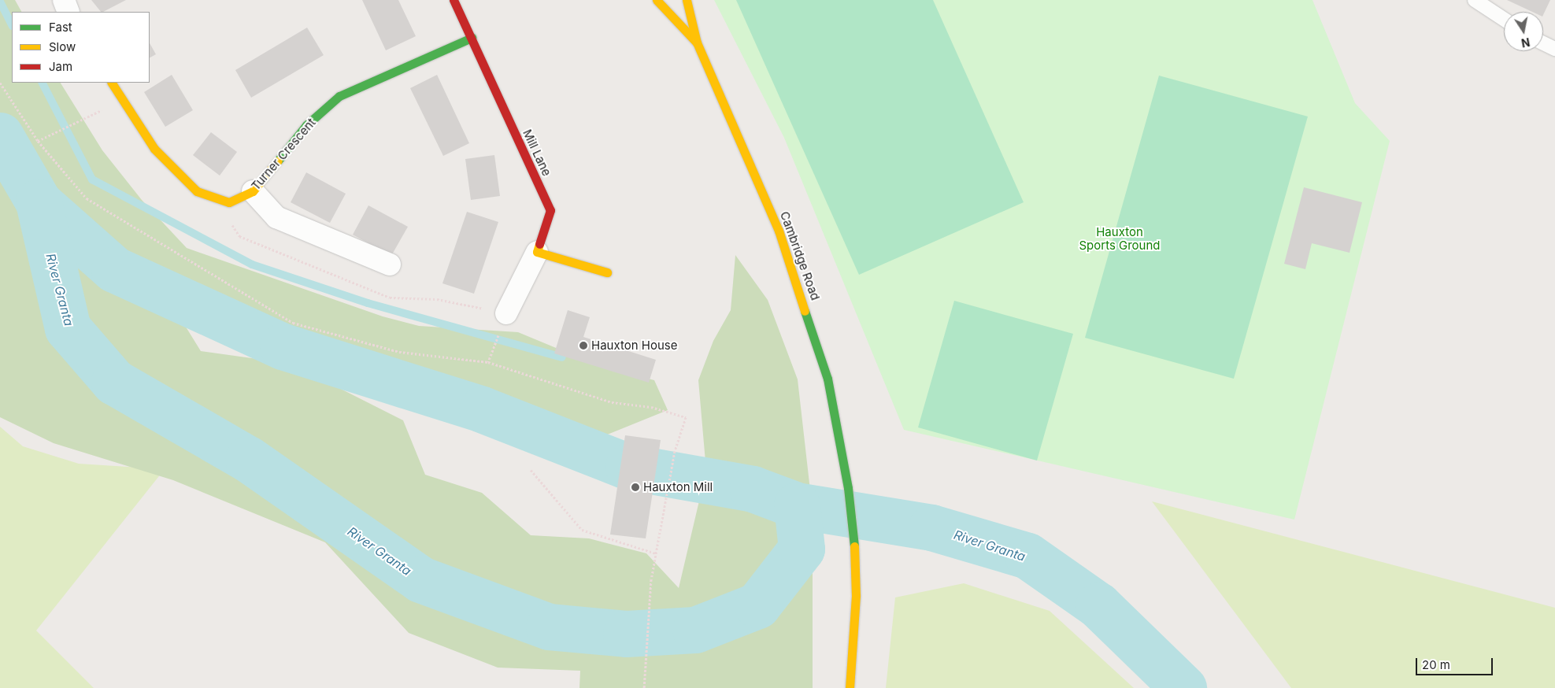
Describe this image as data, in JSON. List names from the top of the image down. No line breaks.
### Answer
{"streets":{"main road":["Mill Lane","Turner Crescent","Cambridge Road"]},"crossings":[["Mill Lane","Turner Crescent"]],"water":["River Granta"],"parks":["Hauxton Sports Ground"],"places":["Hauxton House","Hauxton Mill"],"legend":["Fast","Slow","Jam"],"scale_bar":"20 m","north":"bottom"}
